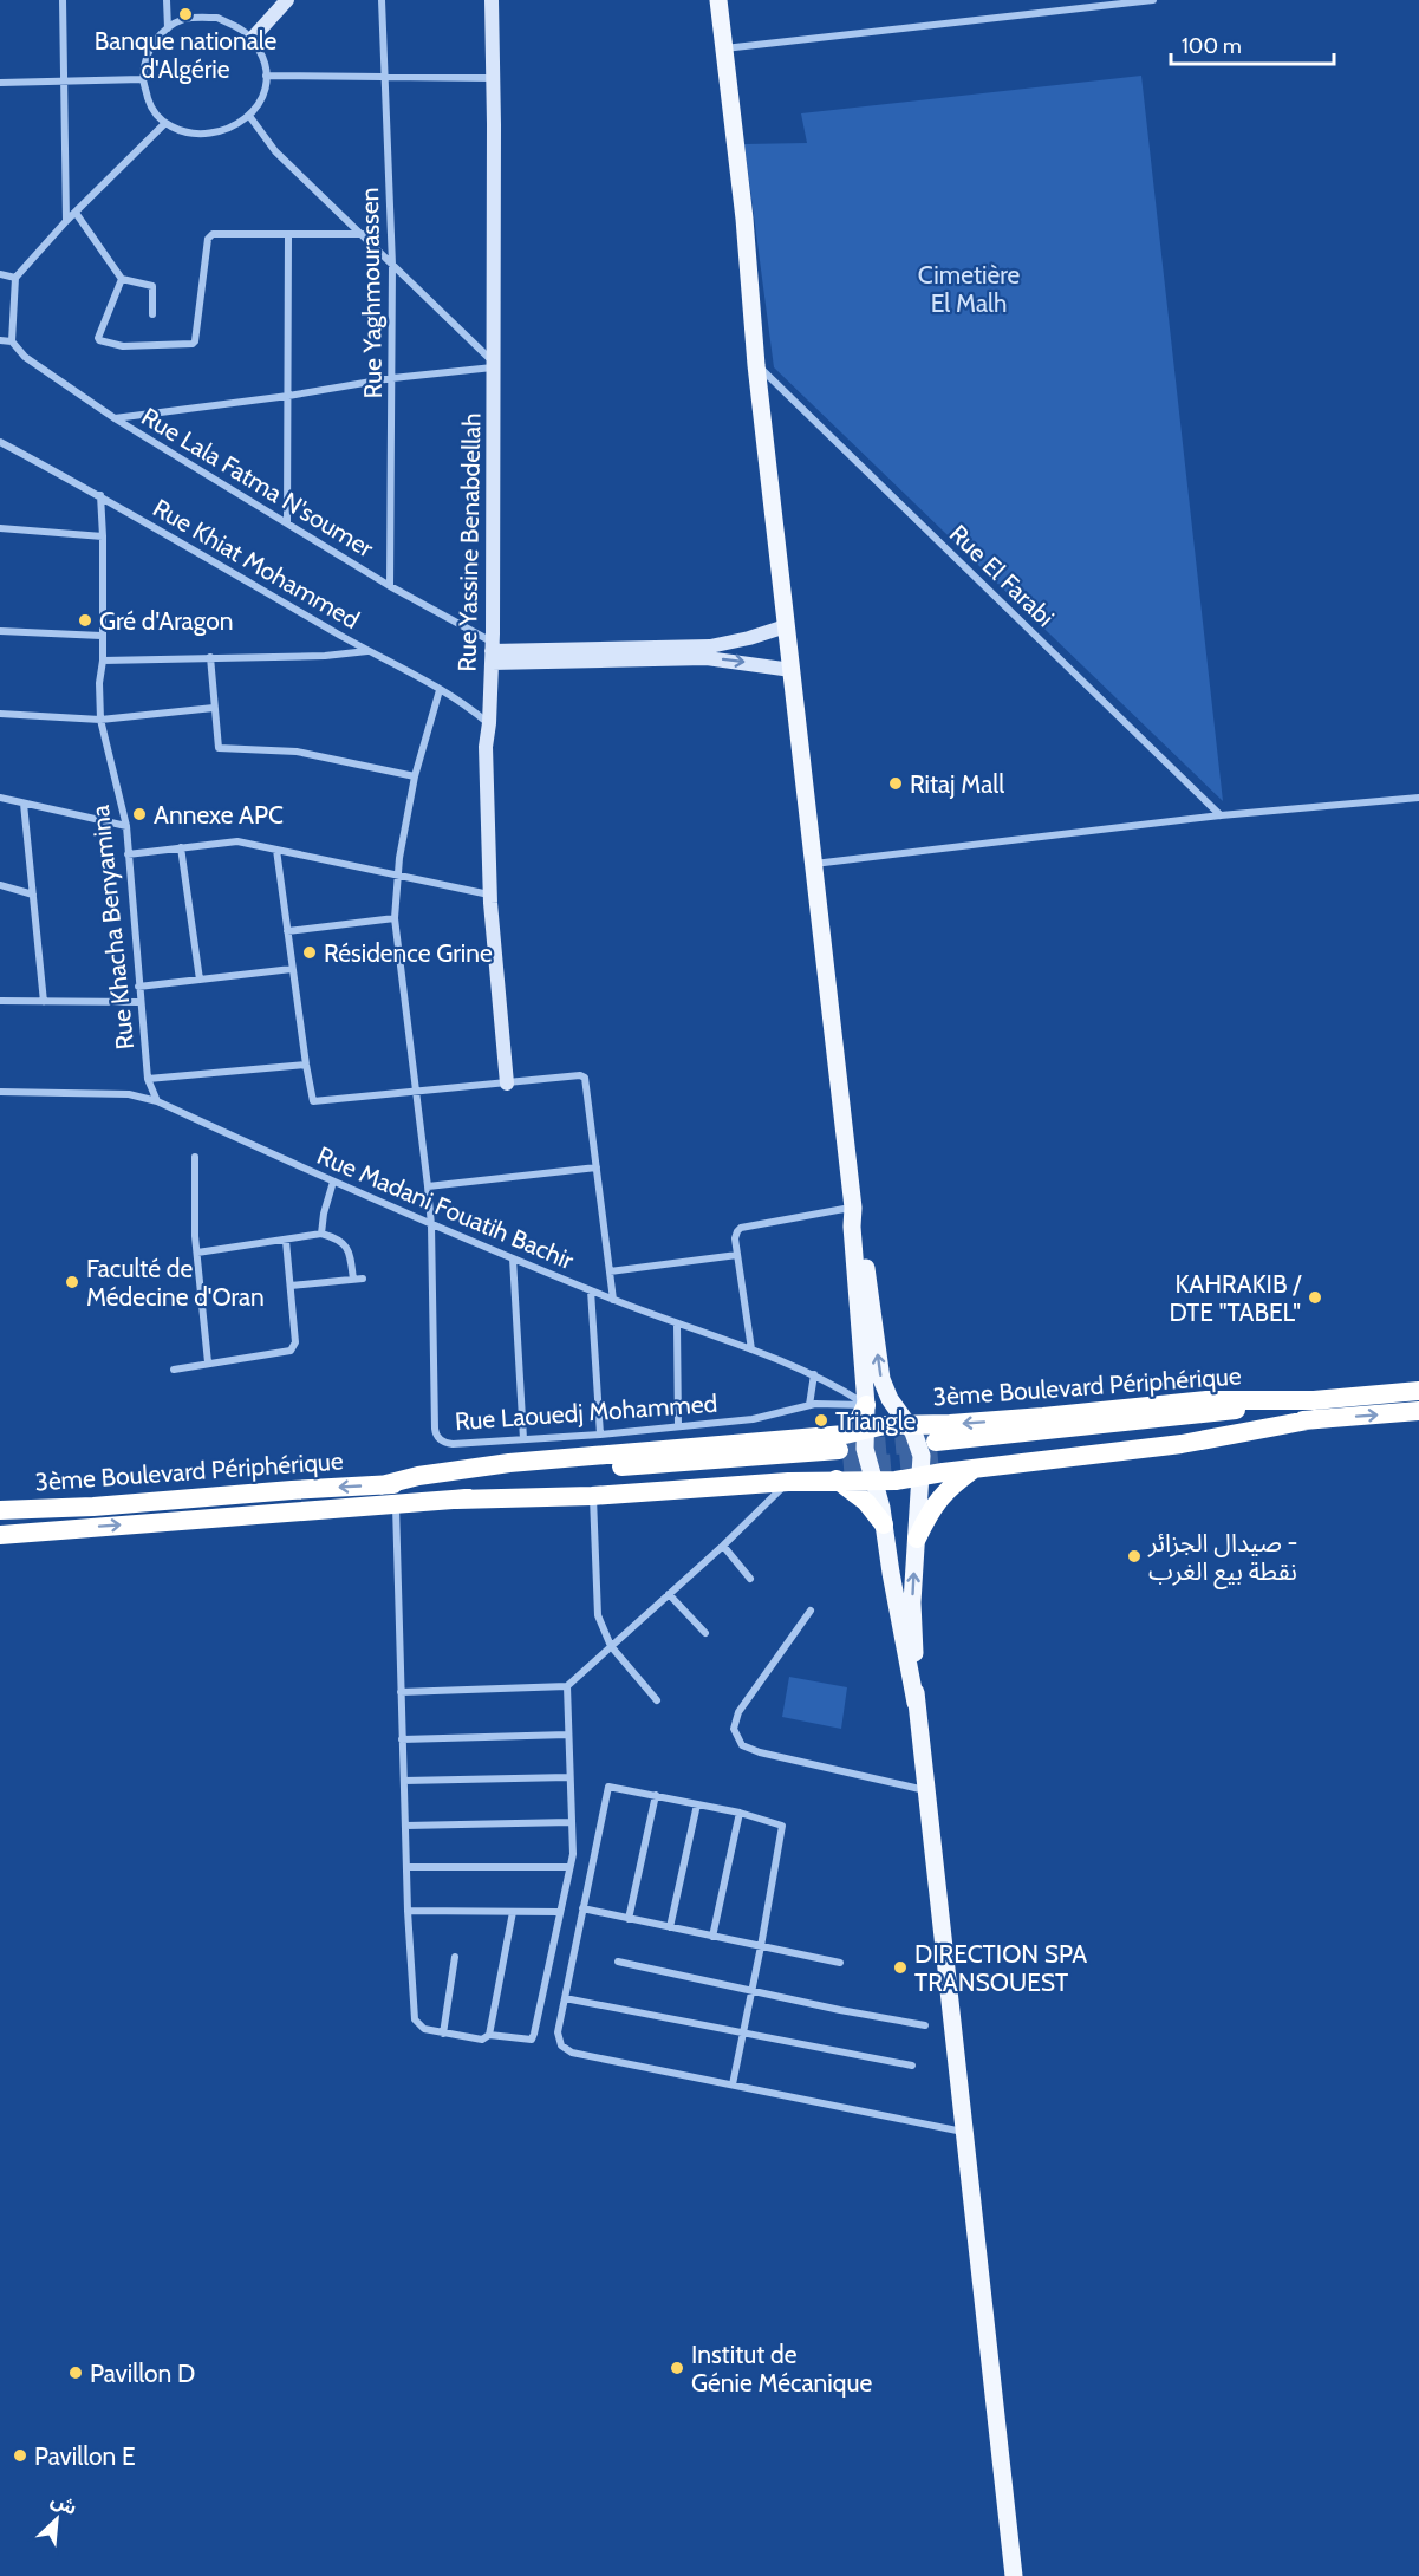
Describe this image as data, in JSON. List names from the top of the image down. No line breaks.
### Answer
{"streets":{"highway":["3ème Boulevard Périphérique"],"street":["Rue Yaghmourassen","Rue Lala Fatma N'soumer","Rue Yassine Benabdellah","Rue Khiat Mohammed","Rue El Farabi","Rue Khacha Benyamina","Rue Madani Fouatih Bachir","Rue Laouedj Mohammed"]},"crossings":[["Rue Yaghmourassen","Rue Lala Fatma N'soumer"],["Rue Lala Fatma N'soumer","Rue Yassine Benabdellah"],["Rue Yassine Benabdellah","Rue Khiat Mohammed"],["Rue Khiat Mohammed","Rue Khacha Benyamina"],["Rue Khacha Benyamina","Rue Madani Fouatih Bachir"],["Rue Madani Fouatih Bachir","Rue Laouedj Mohammed"]],"parks":["Cimetière El Malh"],"places":["Banque nationale d'Algérie","Gré d'Aragon","Ritaj Mall","Annexe APC","Résidence Grine","Faculté de Médecine d'Oran","KAHRAKIB / DTE \"TABEL\"","Triangle","صيدال الجزائر - نقطة بيع الغرب","DIRECTION SPA TRANSOUEST","Institut de Génie Mécanique","Pavillon D","Pavillon E"],"scale_bar":"100 m","north":"top right"}
